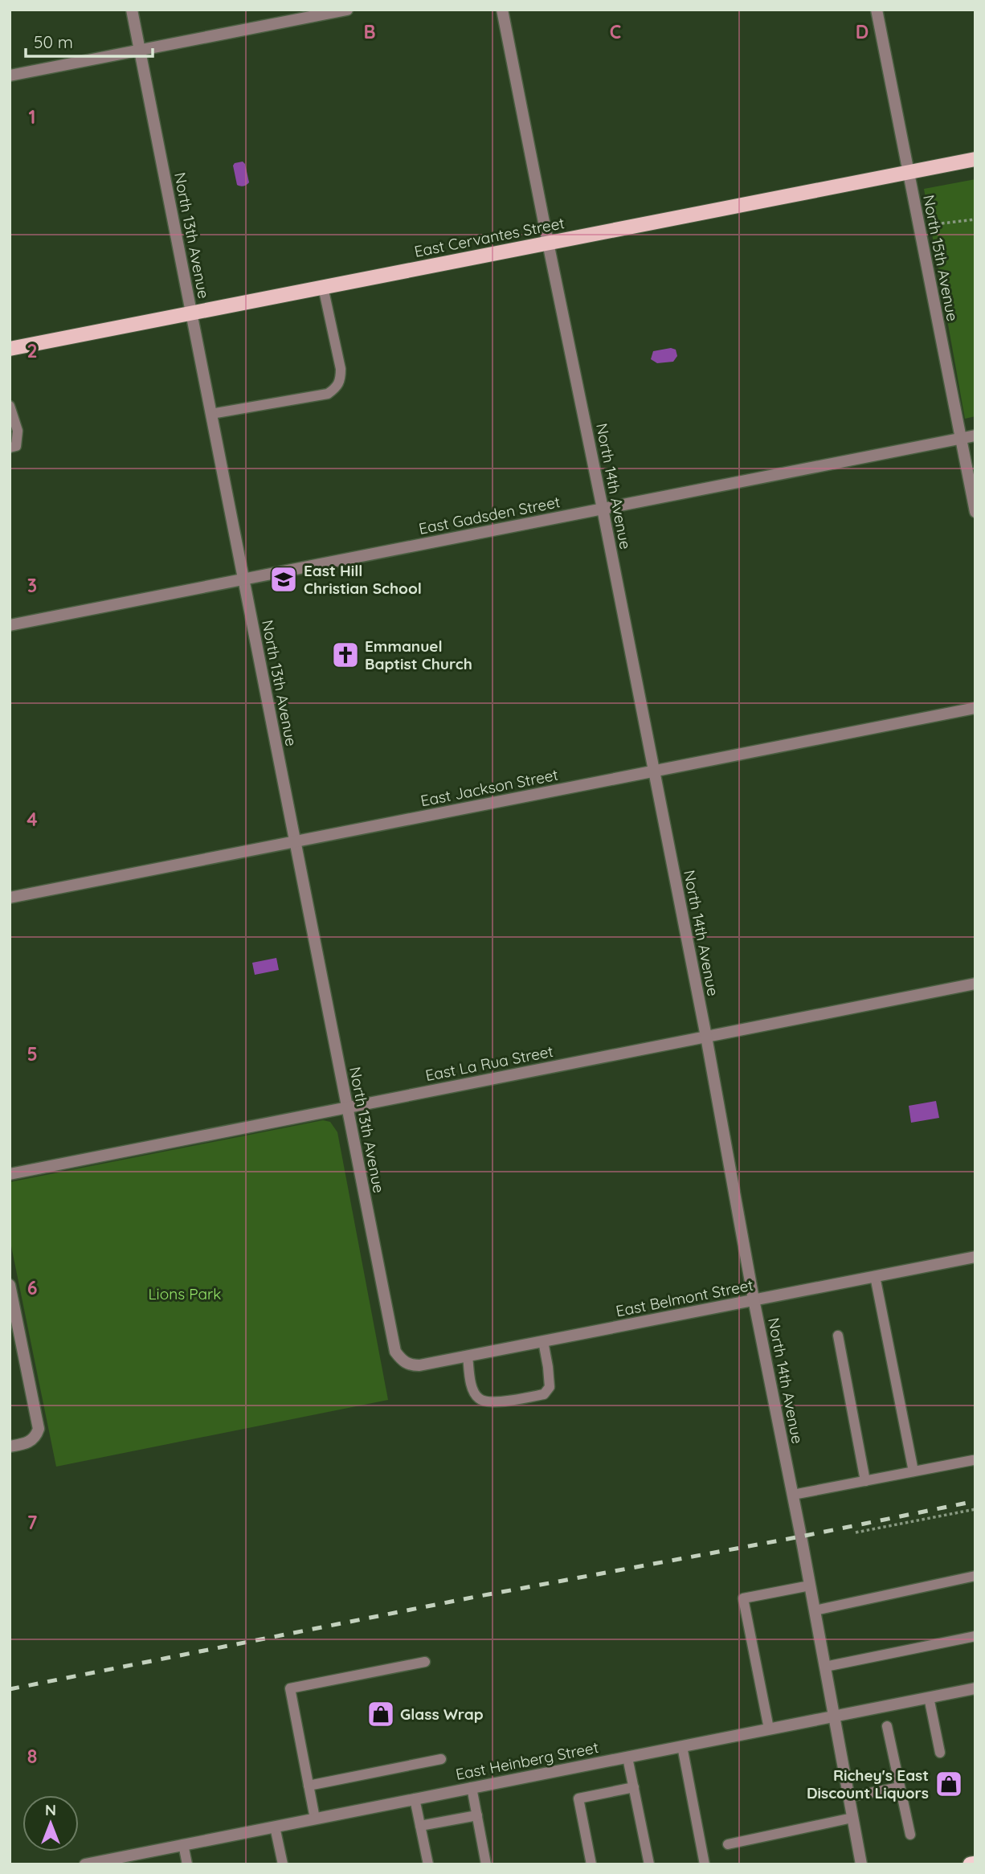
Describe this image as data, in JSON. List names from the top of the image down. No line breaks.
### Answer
{"streets":{"main road":["East Cervantes Street"],"street":["North 13th Avenue","North 15th Avenue","North 14th Avenue","East Gadsden Street","East Jackson Street","East La Rua Street","East Belmont Street","East Heinberg Street"]},"crossings":[["North 13th Avenue","East Cervantes Street"],["North 13th Avenue","East Gadsden Street"],["North 13th Avenue","East Jackson Street"],["North 13th Avenue","East La Rua Street"],["North 13th Avenue","East Belmont Street"],["East Cervantes Street","North 15th Avenue"],["East Cervantes Street","North 14th Avenue"],["North 15th Avenue","East Gadsden Street"],["North 14th Avenue","East Gadsden Street"],["North 14th Avenue","East Jackson Street"],["North 14th Avenue","East La Rua Street"],["North 14th Avenue","East Belmont Street"],["North 14th Avenue","East Heinberg Street"]],"parks":["Lions Park"],"places":{"school or university":["East Hill Christian School"],"church":["Emmanuel Baptist Church"],"shop":["Glass Wrap","Richey's East Discount Liquors"]},"scale_bar":"50 m","north":"top","grid":{"columns":["B","C","D"],"rows":["1","2","3","4","5","6","7","8"]}}
